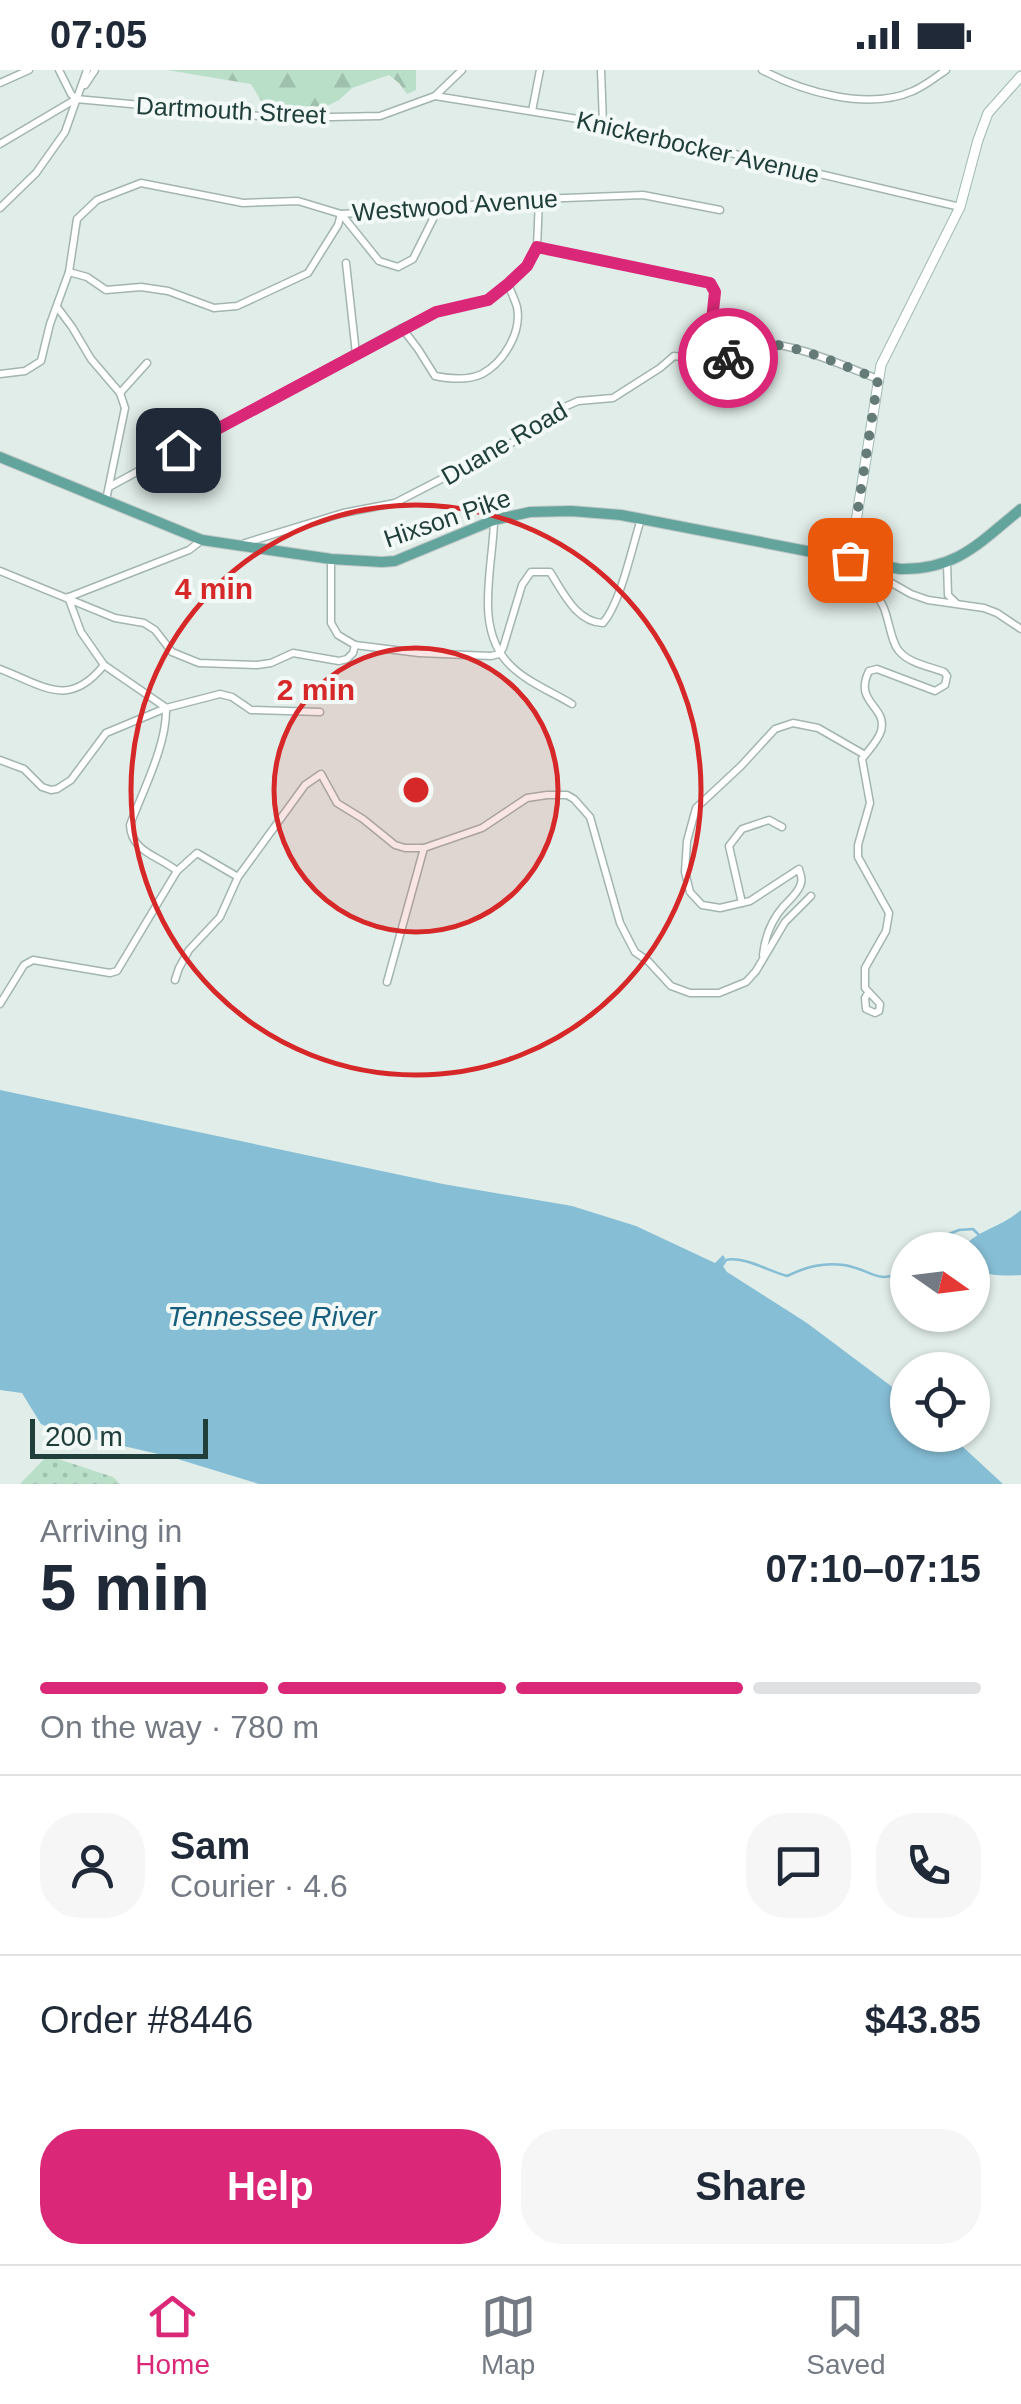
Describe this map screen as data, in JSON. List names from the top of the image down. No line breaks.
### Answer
{"streets":{"main road":["Hixson Pike"],"street":["Dartmouth Street","Knickerbocker Avenue","Westwood Avenue","Duane Road"]},"crossings":[["Dartmouth Street","Knickerbocker Avenue"],["Duane Road","Hixson Pike"]],"water":["Tennessee River"],"scale_bar":"200 m","north":"right","page":{"status":"07:05","scale":"200 m","heading":["5 min","Arriving in","07:10–07:15"],"panel":["Sam","Courier · 4.6","Order #8446","$43.85"],"bar":"On the way · 780 m","buttons":["Help","Share"],"tabs":["Home","Map","Saved"]},"rings":["4 min","2 min"]}
